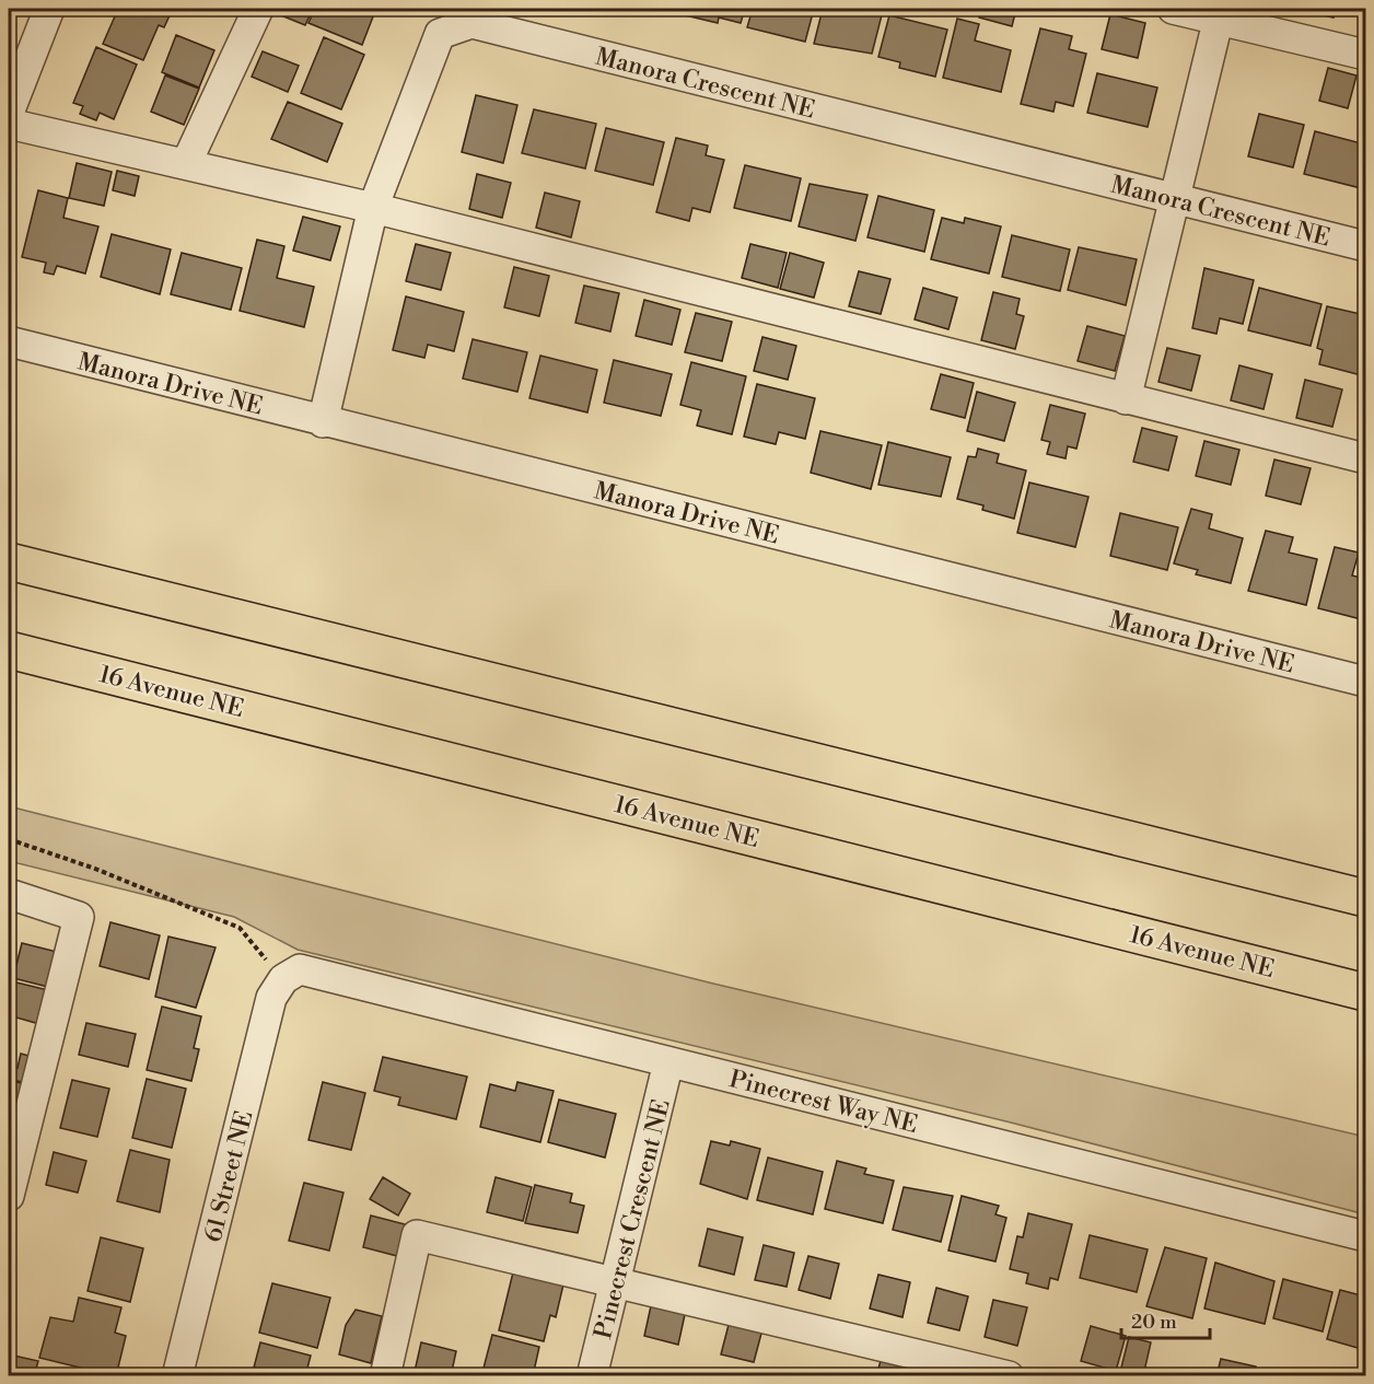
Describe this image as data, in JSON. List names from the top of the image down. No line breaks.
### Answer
{"streets":{"highway":["16 Avenue NE"],"street":["Manora Crescent NE","Manora Drive NE","Pinecrest Way NE","61 Street NE","Pinecrest Crescent NE"]},"crossings":[["Manora Crescent NE","Manora Drive NE"],["Pinecrest Way NE","61 Street NE"],["Pinecrest Way NE","Pinecrest Crescent NE"]],"scale_bar":"20 m"}
